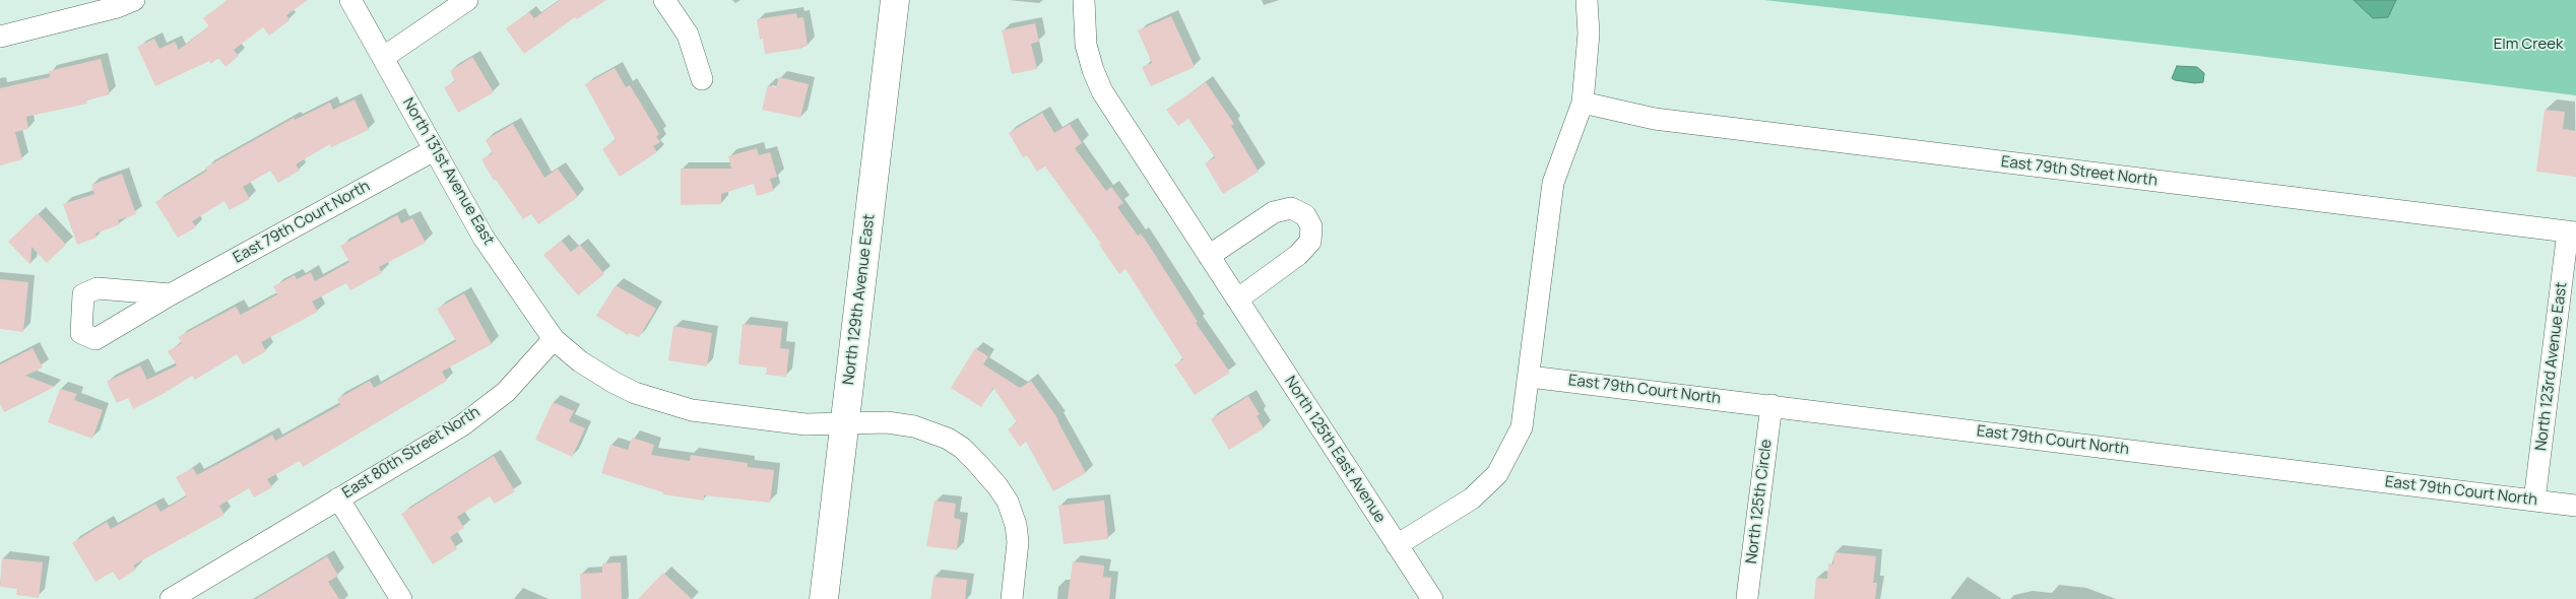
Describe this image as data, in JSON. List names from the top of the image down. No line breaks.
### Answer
{"streets":{"main road":["North 129th Avenue East"],"street":["North 131st Avenue East","East 79th Street North","East 79th Court North","North 123rd Avenue East","North 125th East Avenue","East 80th Street North","North 125th Circle"]},"crossings":[["North 131st Avenue East","East 79th Court North"],["North 131st Avenue East","East 80th Street North"],["East 79th Street North","North 123rd Avenue East"],["East 79th Court North","North 123rd Avenue East"],["East 79th Court North","North 125th Circle"]],"parks":["Elm Creek"]}
